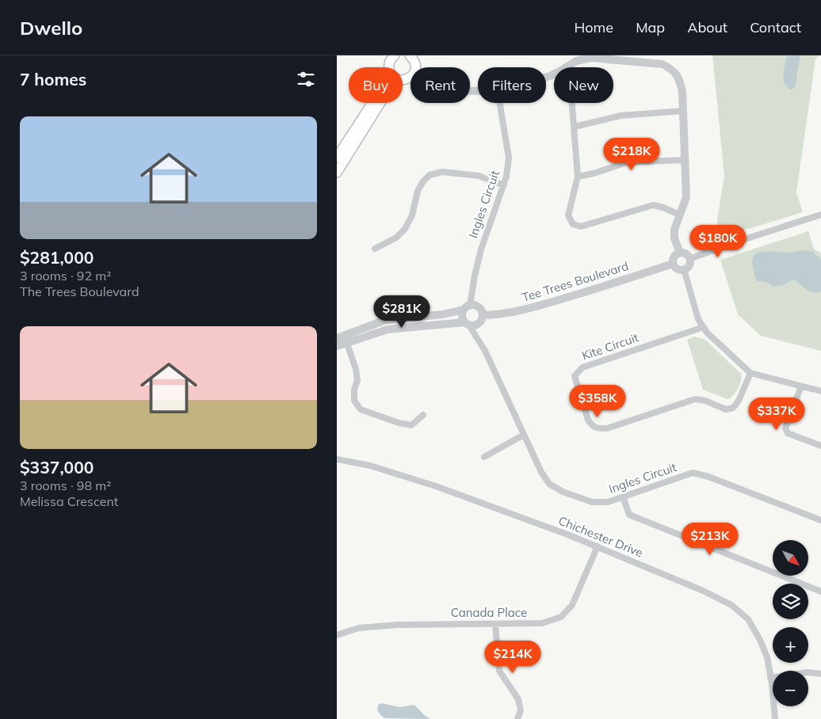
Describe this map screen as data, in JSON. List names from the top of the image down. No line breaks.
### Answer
{"streets":{"street":["Ingles Circuit","Tee Trees Boulevard","Kite Circuit","Chichester Drive","Canada Place"]},"crossings":[["Ingles Circuit","Tee Trees Boulevard"],["Chichester Drive","Canada Place"]],"north":"bottom right","page":{"header":"Dwello","nav":["Home","Map","About","Contact"],"heading":"7 homes","chip":["Buy","Rent","Filters","New"],"list":[{"name":"$281,000","note":"3 rooms · 92 m² · The Trees Boulevard"},{"name":"$337,000","note":"3 rooms · 98 m² · Melissa Crescent"}],"price":["$218K","$180K","$281K","$358K","$337K","$213K","$214K"],"map_buttons":["+","−"]}}
